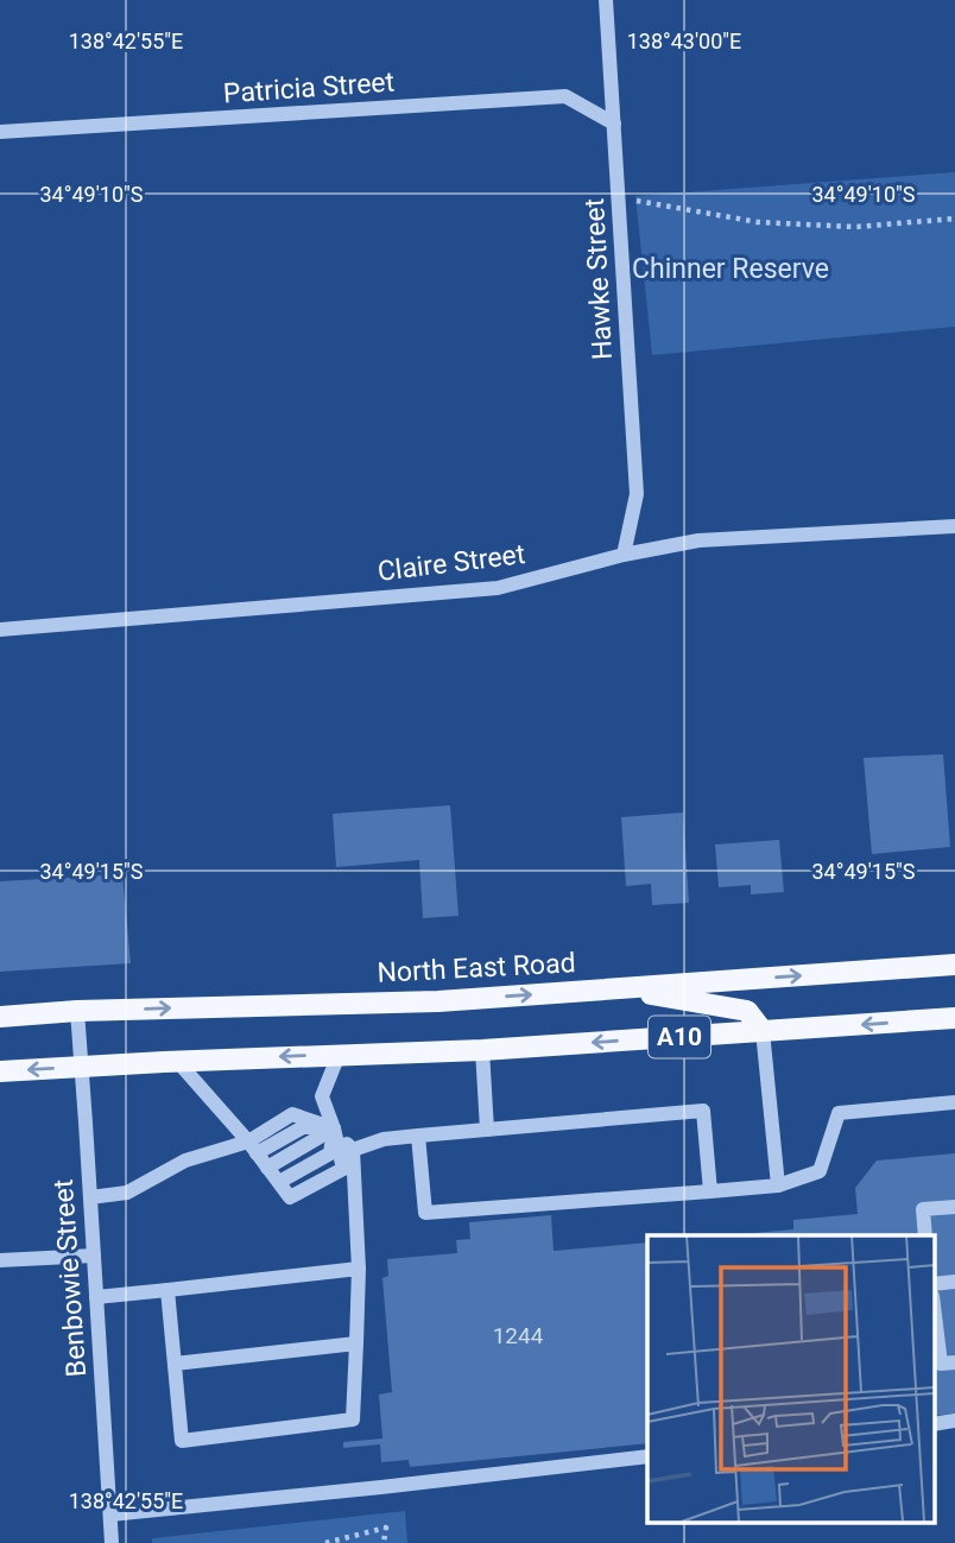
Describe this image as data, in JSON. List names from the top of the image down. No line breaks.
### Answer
{"streets":{"main road":["North East Road","A10"],"street":["Patricia Street","Hawke Street","Claire Street","Benbowie Street"]},"crossings":[["Patricia Street","Hawke Street"],["Hawke Street","Claire Street"],["North East Road","Benbowie Street"],["A10","Benbowie Street"]],"parks":["Chinner Reserve"],"house_numbers":["1244"],"coordinates":["138°42'55\"E","138°43'00\"E","34°49'10\"S","34°49'15\"S"]}
